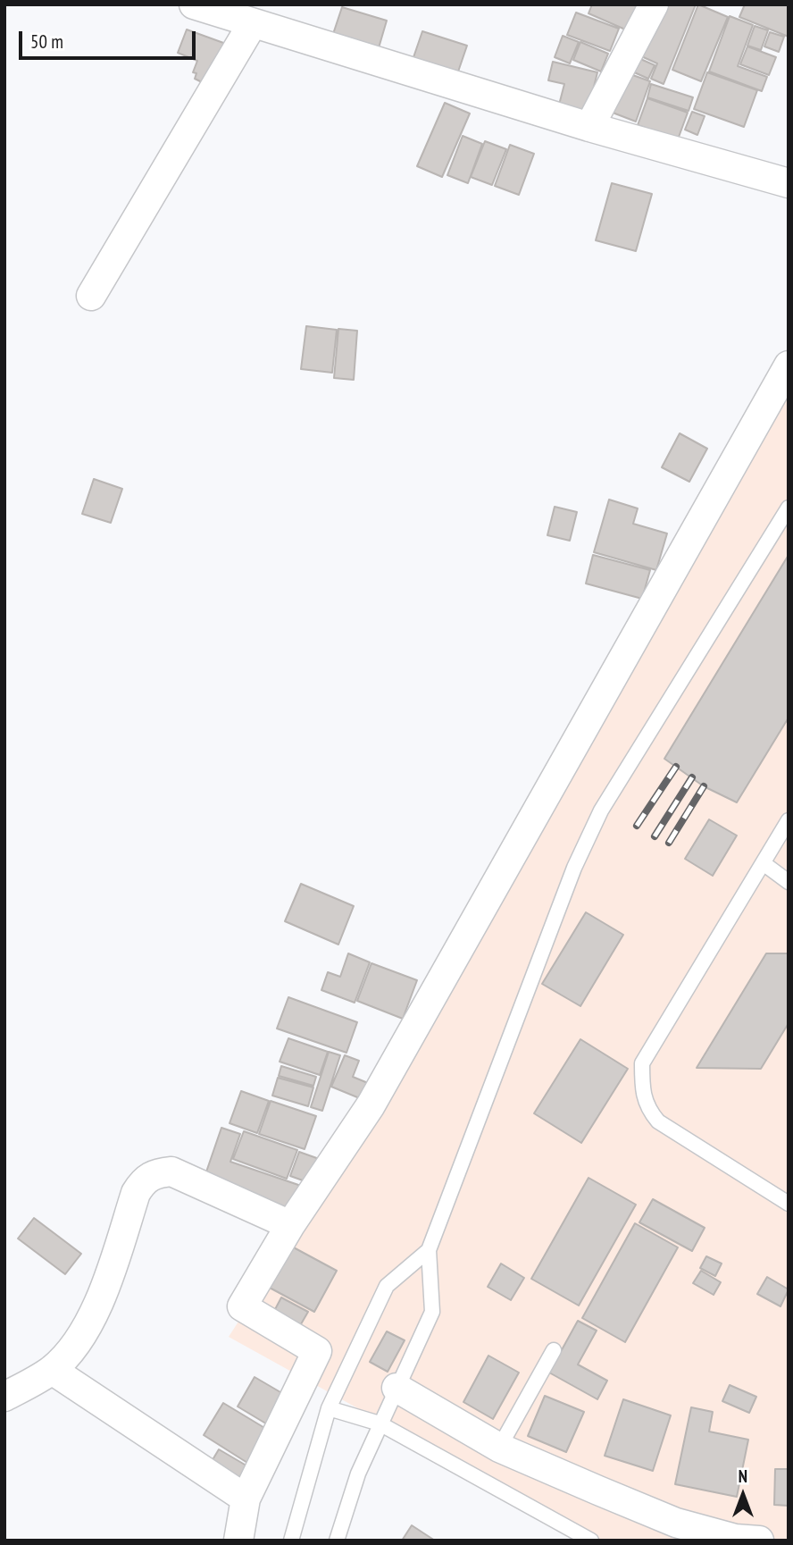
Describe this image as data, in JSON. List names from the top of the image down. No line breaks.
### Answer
{"scale_bar":"50 m","north":"top"}
